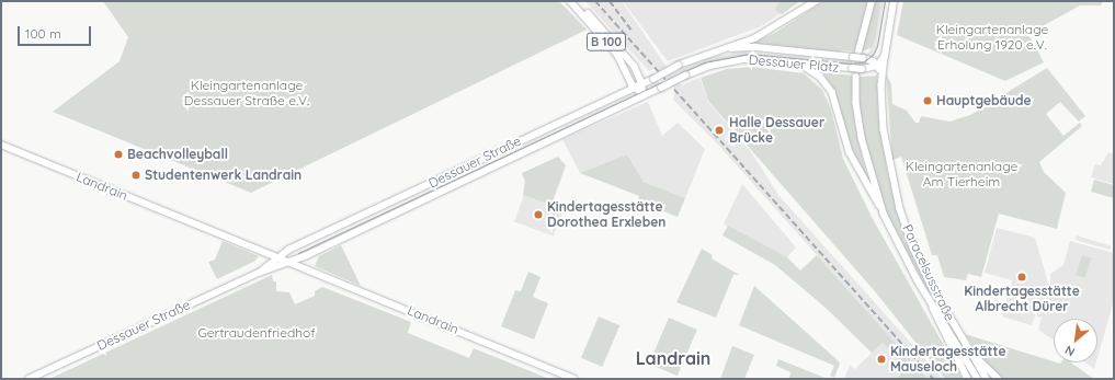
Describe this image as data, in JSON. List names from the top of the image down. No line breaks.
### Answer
{"streets":{"main road":["B 100","Dessauer Platz","Dessauer Straße","Landrain","Paracelsusstraße"]},"crossings":[["B 100","Dessauer Straße"],["Dessauer Platz","Dessauer Straße"],["Dessauer Platz","Paracelsusstraße"],["Dessauer Straße","Landrain"]],"districts":["Landrain"],"parks":["Kleingartenanlage Erholung 1920 e.V.","Kleingartenanlage Dessauer Straße e.V.","Kleingartenanlage Am Tierheim","Gertraudenfriedhof"],"places":["Hauptgebäude","Halle Dessauer Brücke","Beachvolleyball","Studentenwerk Landrain","Kindertagesstätte Dorothea Erxleben","Kindertagesstätte Albrecht Dürer","Kindertagesstätte Mauseloch"],"scale_bar":"100 m","north":"bottom left"}
